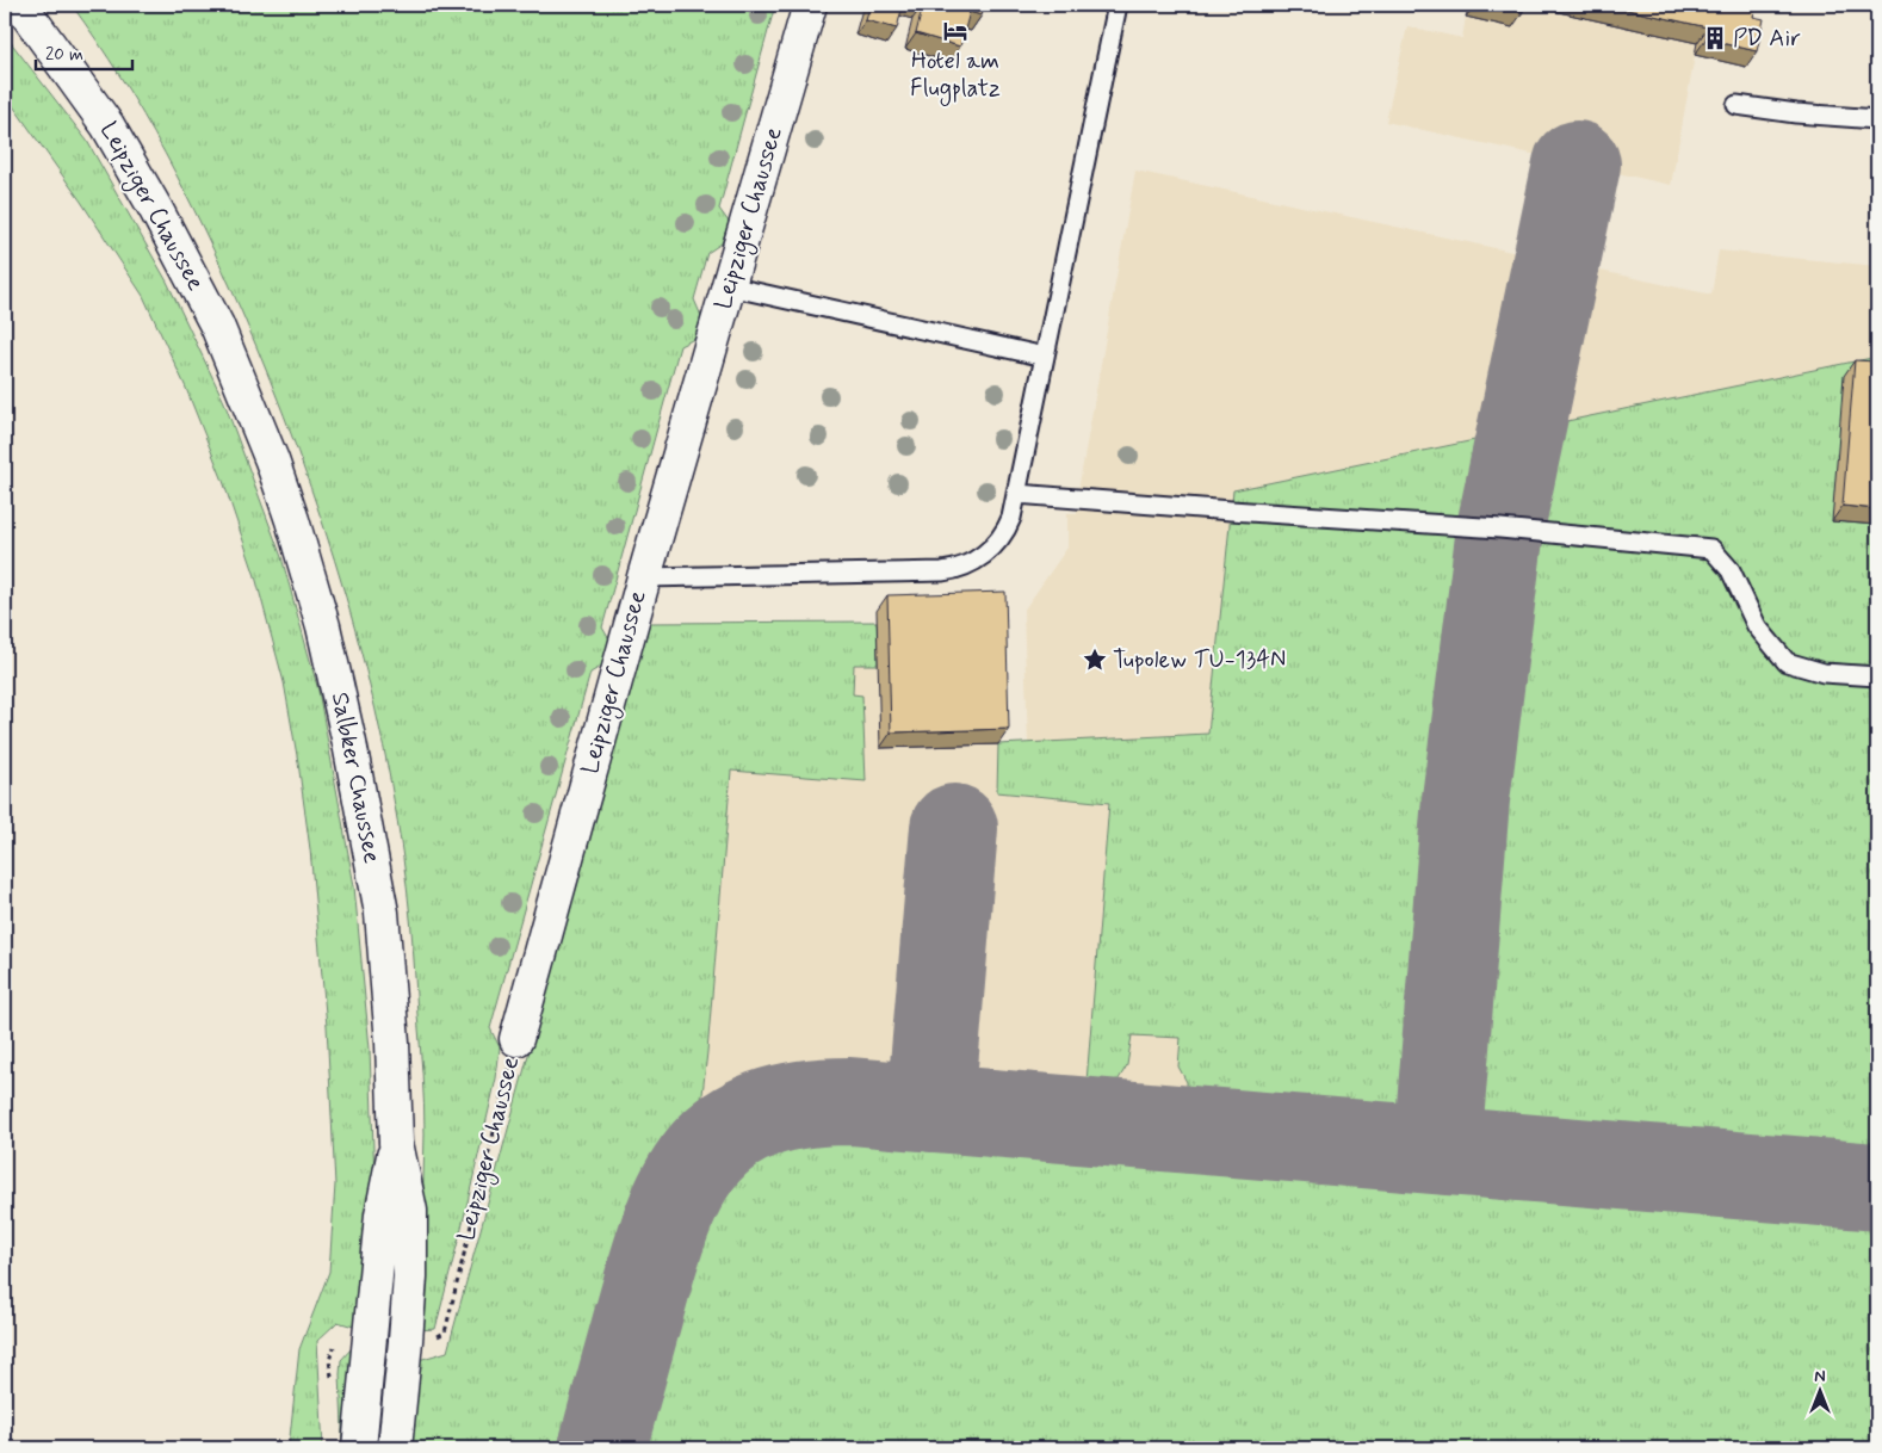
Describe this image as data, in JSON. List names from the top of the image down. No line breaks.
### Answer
{"streets":{"main road":["Leipziger Chaussee","Salbker Chaussee"]},"crossings":[["Leipziger Chaussee","Salbker Chaussee"]],"places":{"hotel":["Hotel am Flugplatz"],"building":["PD Air"],"place":["Tupolew TU-134N"]},"scale_bar":"20 m","north":"top"}
